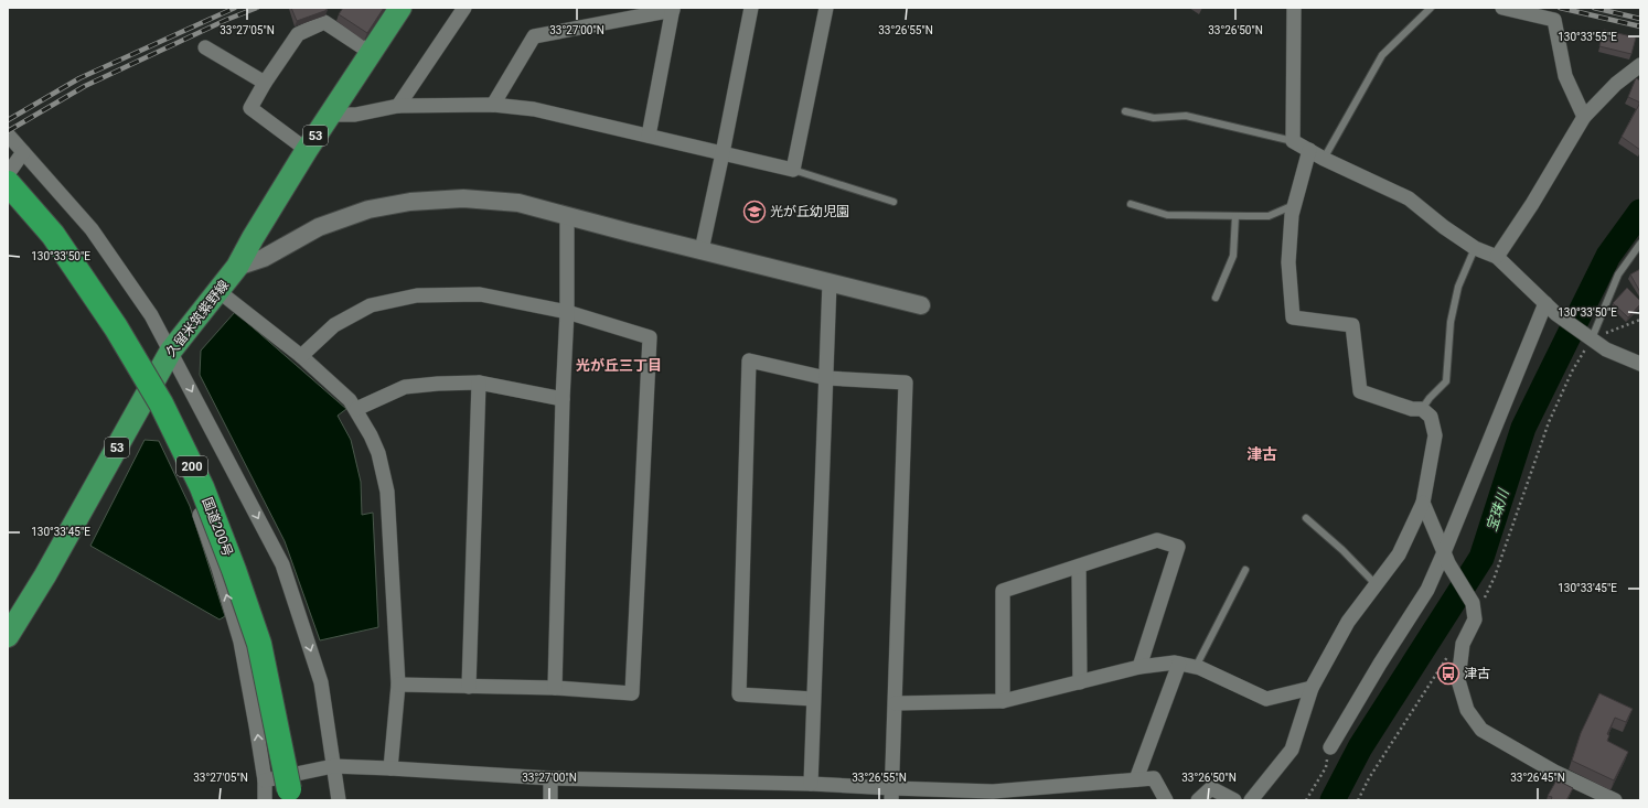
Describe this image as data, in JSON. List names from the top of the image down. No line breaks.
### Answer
{"streets":{"highway":["200","国道200号"],"main road":["53","久留米筑紫野線"]},"districts":["光が丘三丁目","津古"],"water":["宝珠川"],"places":{"school or university":["光が丘幼児園"],"bus stop":["津古"]},"coordinates":["33°27'05\"N","33°27'00\"N","33°26'55\"N","33°26'50\"N","130°33'55\"E","130°33'50\"E","130°33'45\"E","33°26'45\"N"]}
